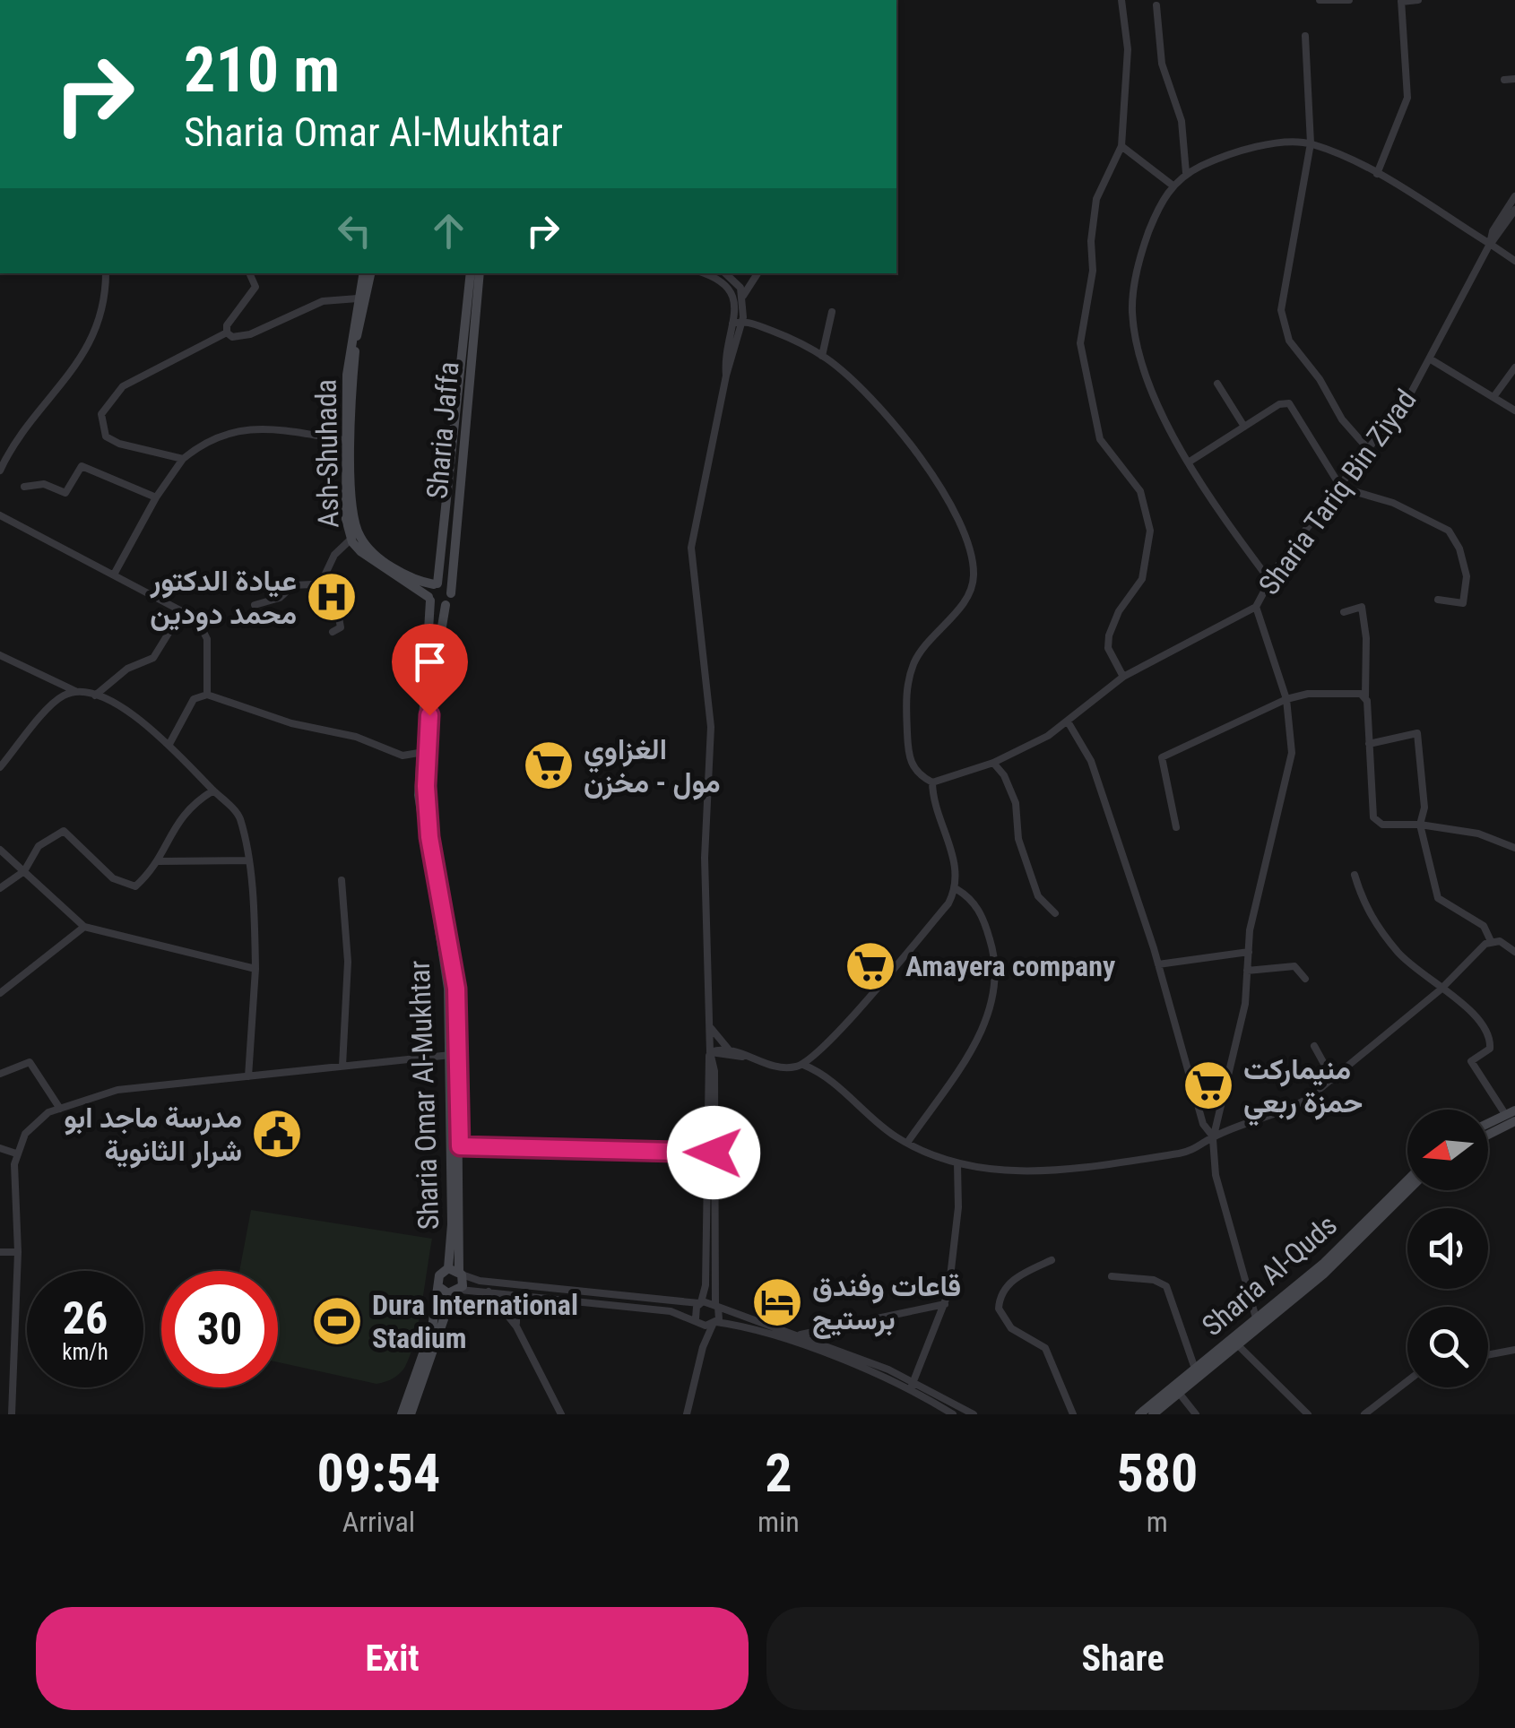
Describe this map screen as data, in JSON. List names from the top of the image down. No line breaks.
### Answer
{"streets":{"main road":["Sharia Jaffa","Ash-Shuhada","Sharia Omar Al-Mukhtar","Sharia Al-Quds"],"street":["Sharia Tariq Bin Ziyad"]},"crossings":[["Sharia Jaffa","Ash-Shuhada"],["Sharia Jaffa","Sharia Omar Al-Mukhtar"],["Ash-Shuhada","Sharia Omar Al-Mukhtar"]],"places":{"hospital":["عيادة الدكتور محمد دودين"],"supermarket":["الغزاوي مول - مخزن","Amayera company","منيماركت حمزة ربعي"],"public building":["مدرسة ماجد ابو شرار الثانوية"],"hotel":["قاعات وفندق برستيج"],"sports":["Dura International Stadium"]},"north":"left","page":{"turn":["210 m","Sharia Omar Al-Mukhtar"],"speed":"26 km/h","limit":"30","eta":["09:54","Arrival","2","min","580","m"],"buttons":["Exit","Share"]}}
